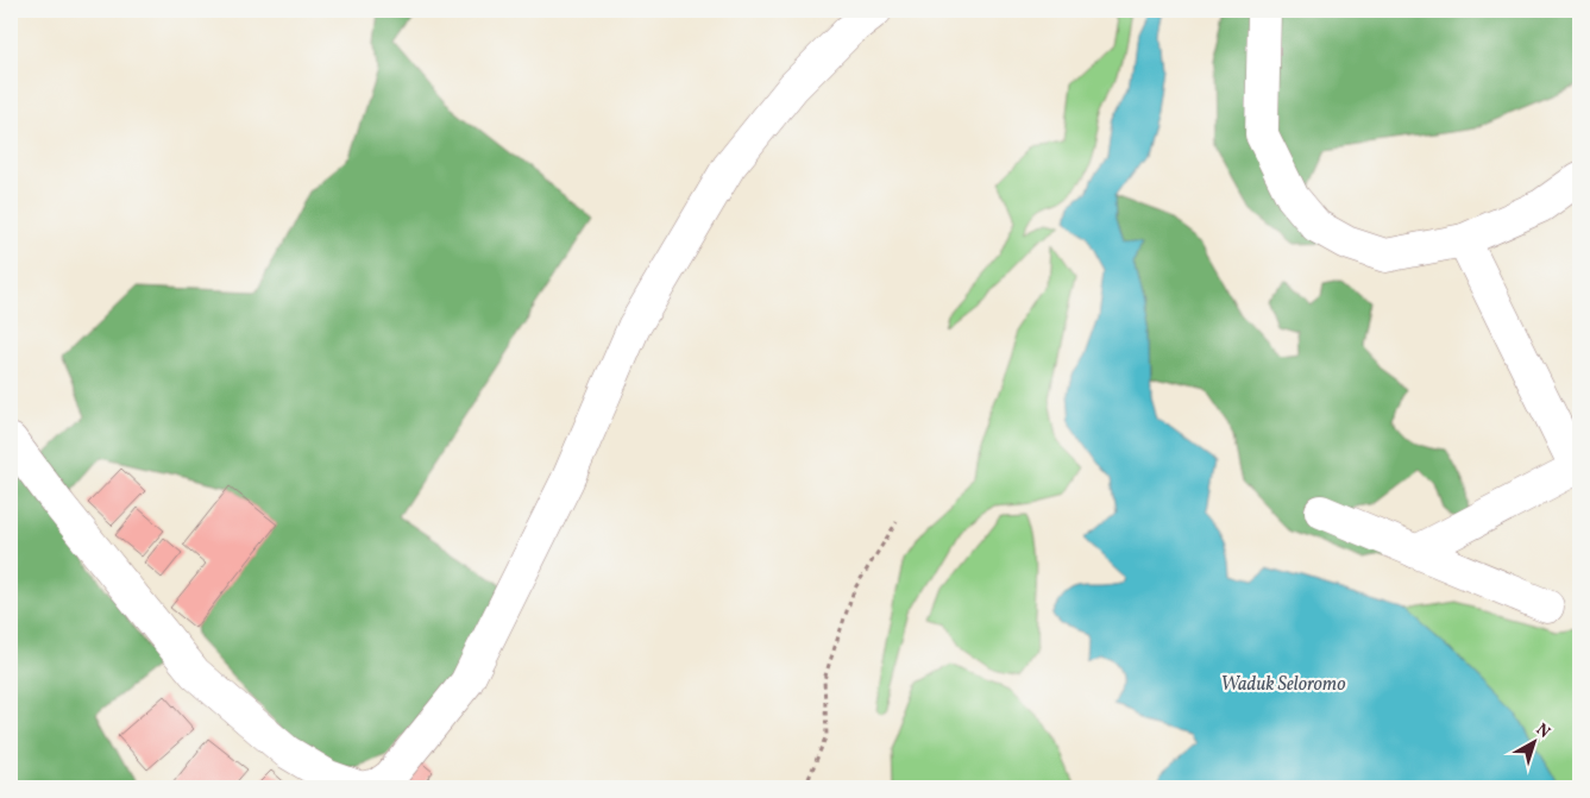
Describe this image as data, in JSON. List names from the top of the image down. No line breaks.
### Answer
{"water":["Waduk Seloromo"],"north":"top right"}
